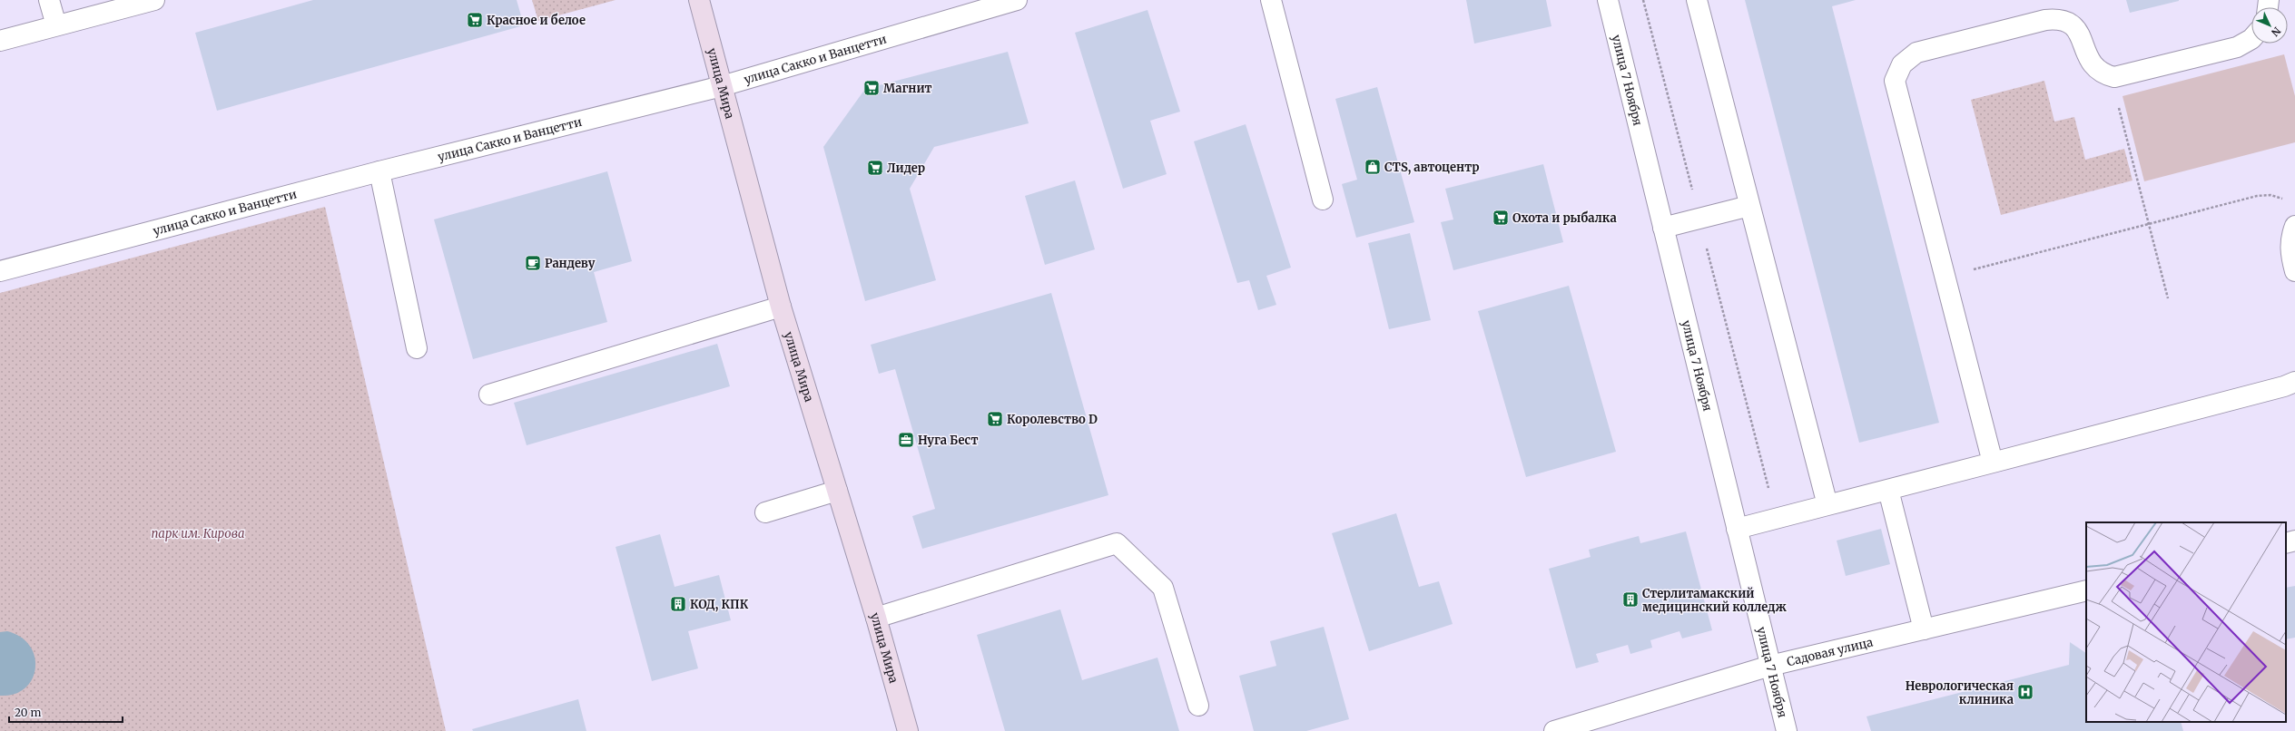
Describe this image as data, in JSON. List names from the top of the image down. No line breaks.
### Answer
{"streets":{"main road":["улица Мира"],"street":["улица Сакко и Ванцетти","улица 7 Ноября","Садовая улица"]},"crossings":[["улица Сакко и Ванцетти","улица Мира"],["улица 7 Ноября","Садовая улица"]],"parks":["парк им. Кирова"],"places":{"supermarket":["Красное и белое","Магнит","Лидер","Охота и рыбалка","Королевство D"],"shop":["СTS, автоцентр"],"cafe":["Рандеву"],"office":["Нуга Бест"],"building":["Стерлитамакский медицинский колледж","КОД, КПК"],"hospital":["Неврологическая клиника"]},"scale_bar":"20 m","north":"bottom right"}
